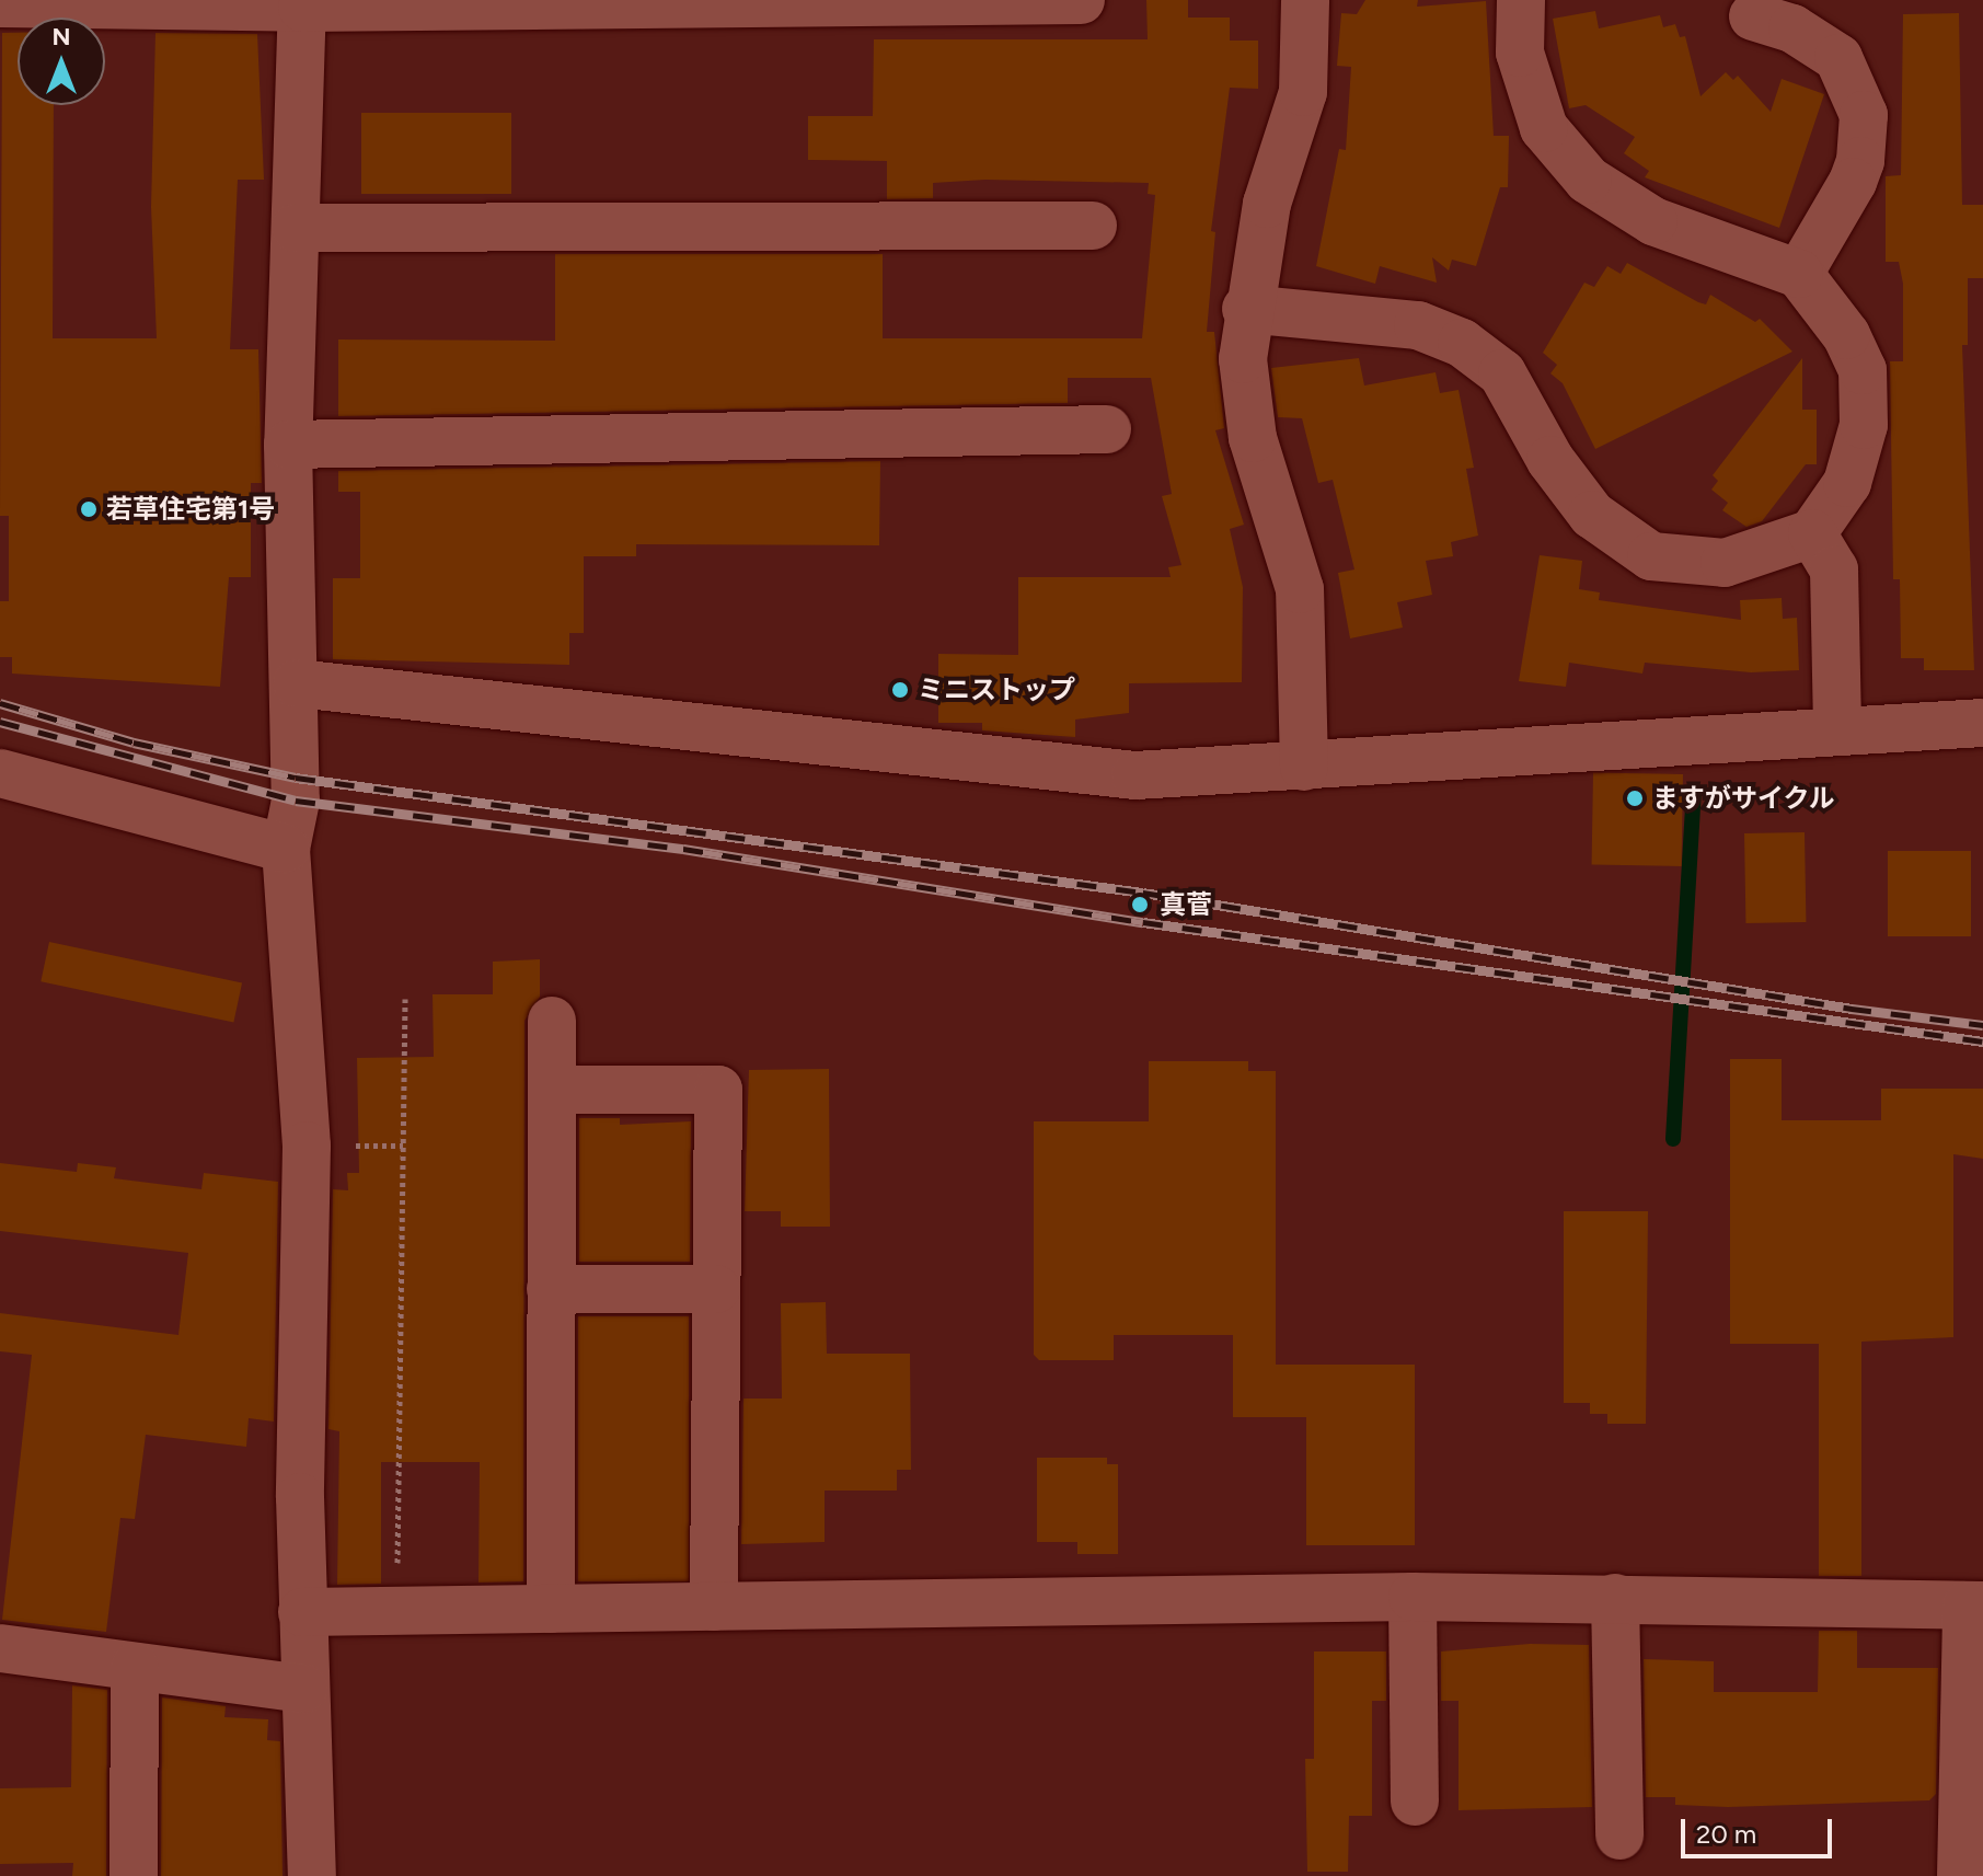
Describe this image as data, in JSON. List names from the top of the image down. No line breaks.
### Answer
{"places":["若草住宅第1号","ミニストップ","ますがサイクル","真菅"],"scale_bar":"20 m","north":"top"}
